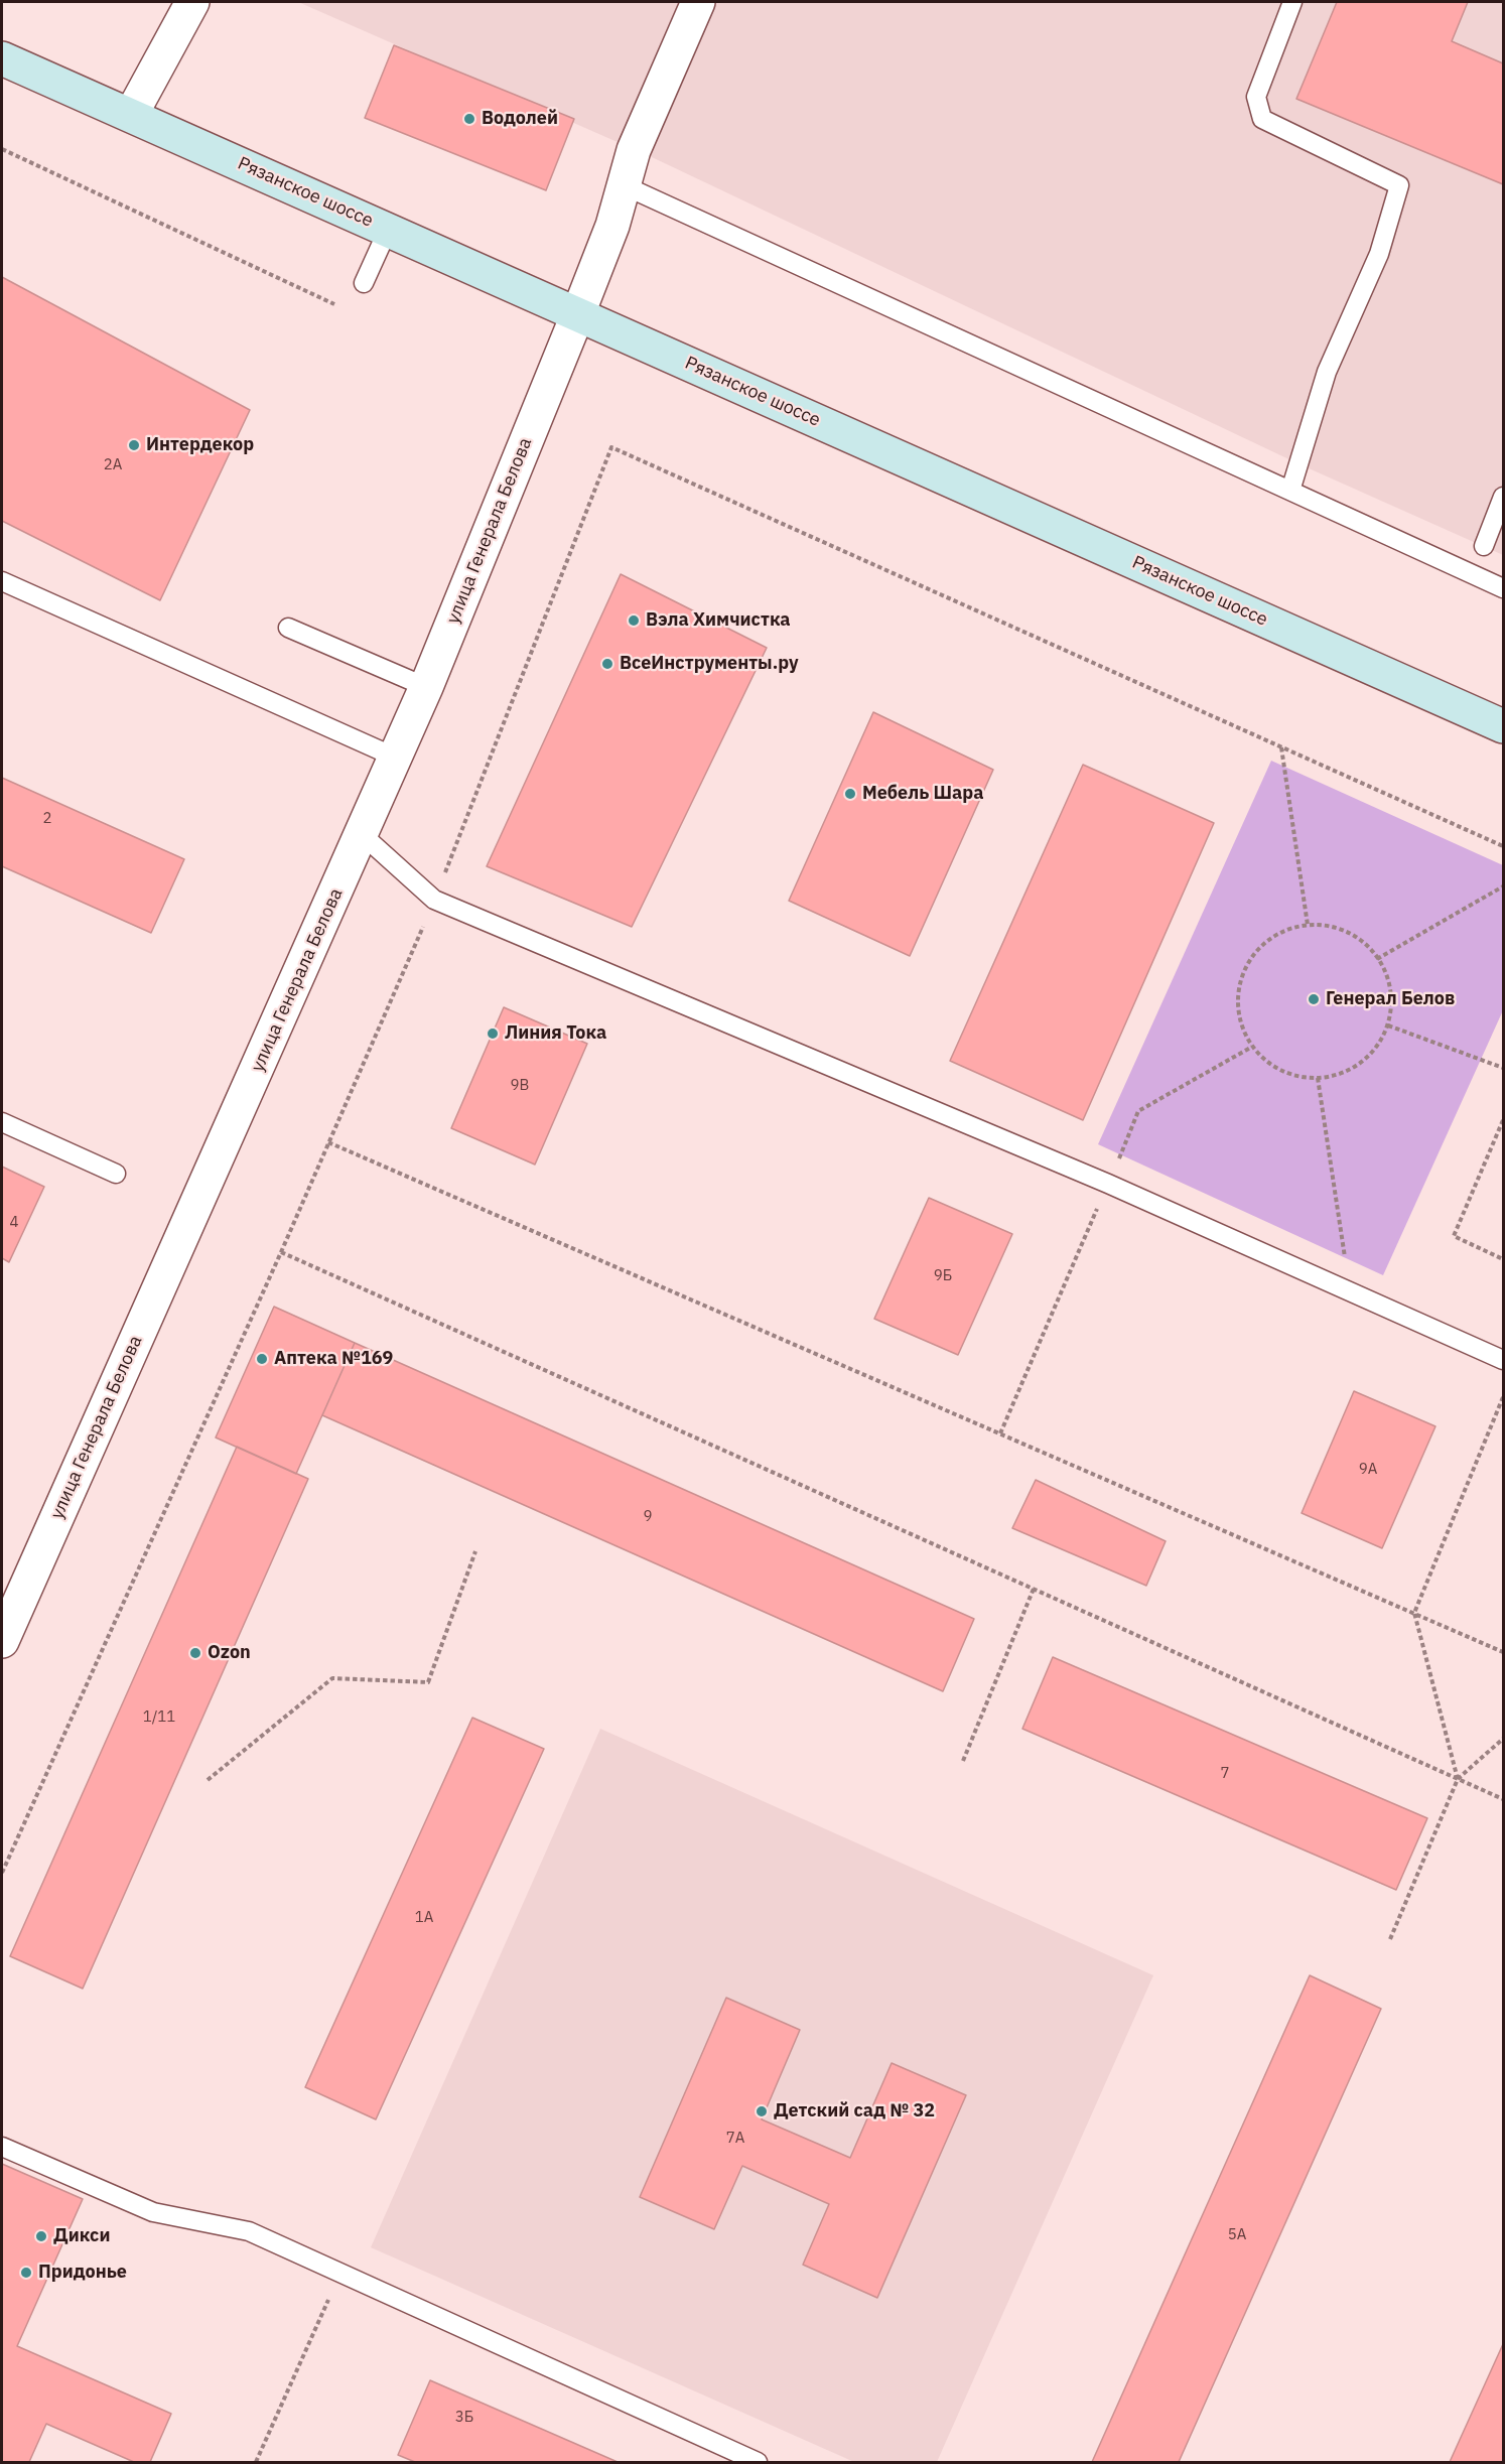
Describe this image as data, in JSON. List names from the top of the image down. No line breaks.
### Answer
{"streets":{"main road":["Рязанское шоссе"],"street":["улица Генерала Белова"]},"crossings":[["Рязанское шоссе","улица Генерала Белова"]],"places":["Водолей","Интердекор","Вэла Химчистка","ВсеИнструменты.ру","Мебель Шара","Генерал Белов","Линия Тока","Аптека №169","Ozon","Детский сад № 32","Дикси","Придонье"],"house_numbers":["2А","2","9В","4","9Б","9А","9","1/11","7","1А","7А","5А","3Б"]}
